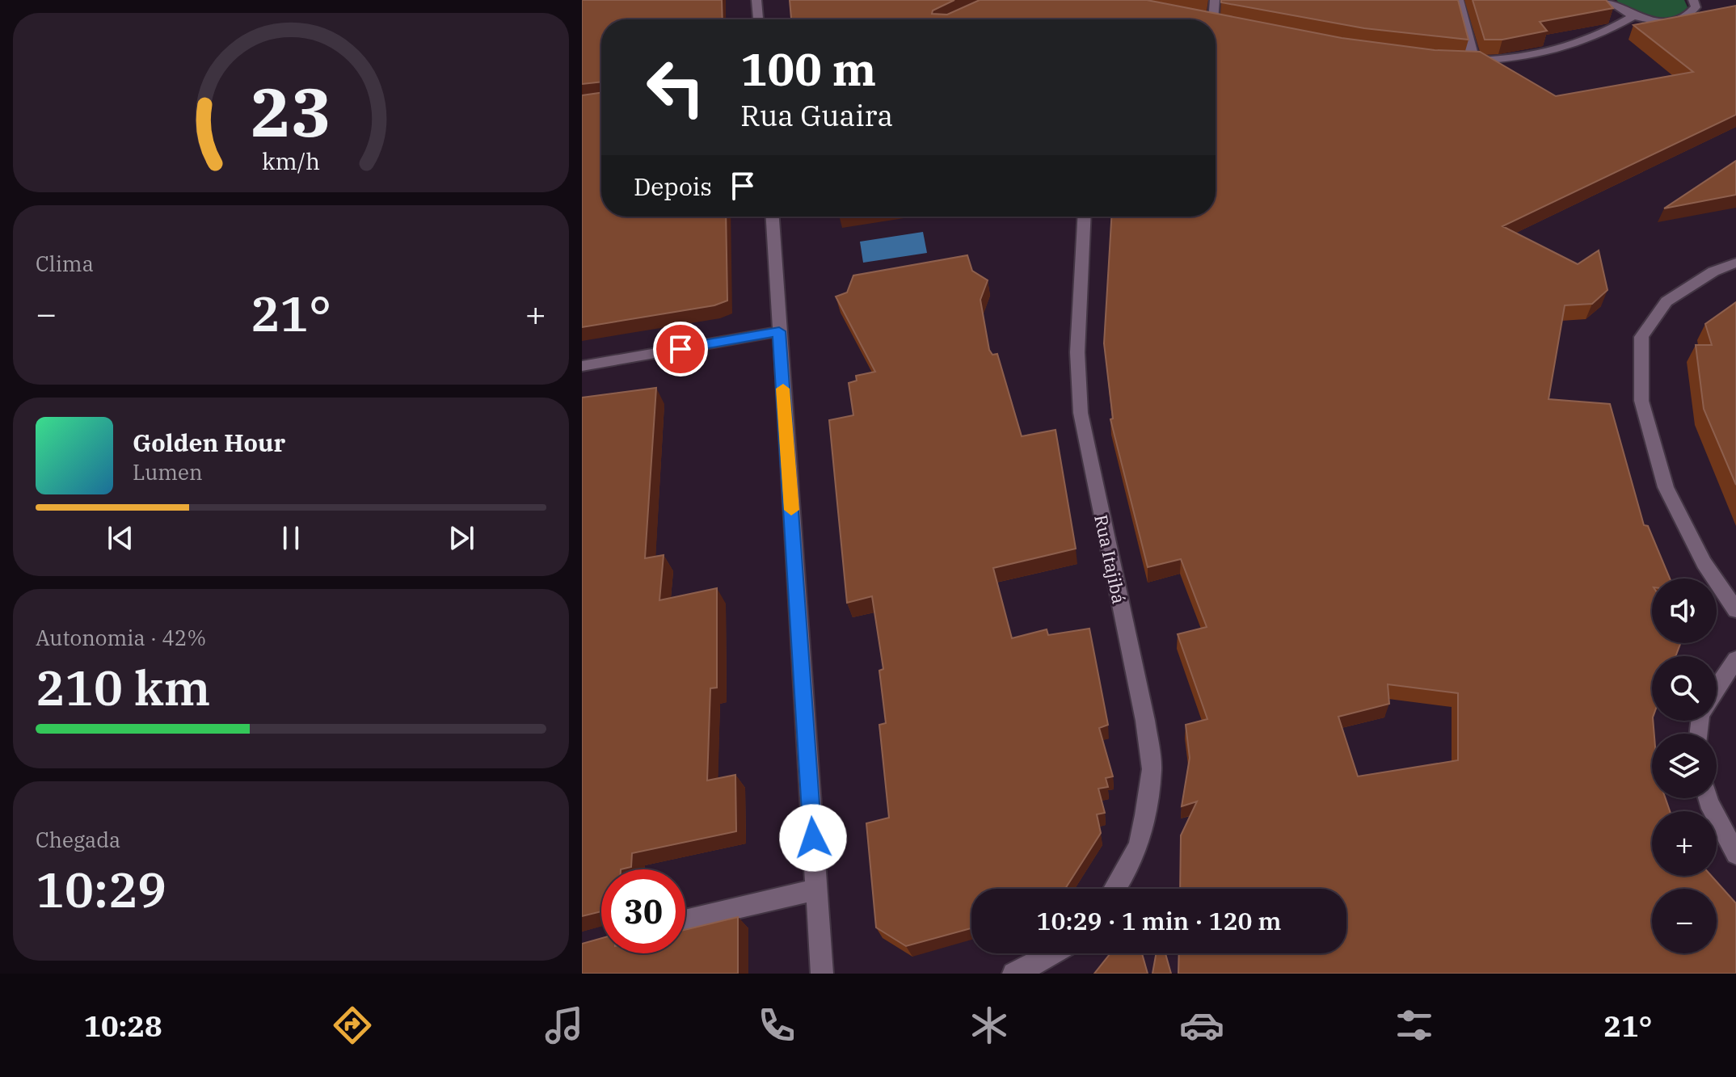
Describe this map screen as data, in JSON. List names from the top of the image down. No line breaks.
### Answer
{"streets":{"street":["Rua Itajibá"]},"page":{"turn":["100 m","Rua Guaira"],"then":"Depois","tile":["Clima",["Autonomia · 42%","210 km"],["Chegada","10:29"]],"heat":["−","21°","+"],"song":["Golden Hour","Lumen"],"map_buttons":["+","−"],"limit":"30","trip":"10:29 · 1 min · 120 m","tabs":["10:28","21°"],"gauge":["23","km/h"]}}
